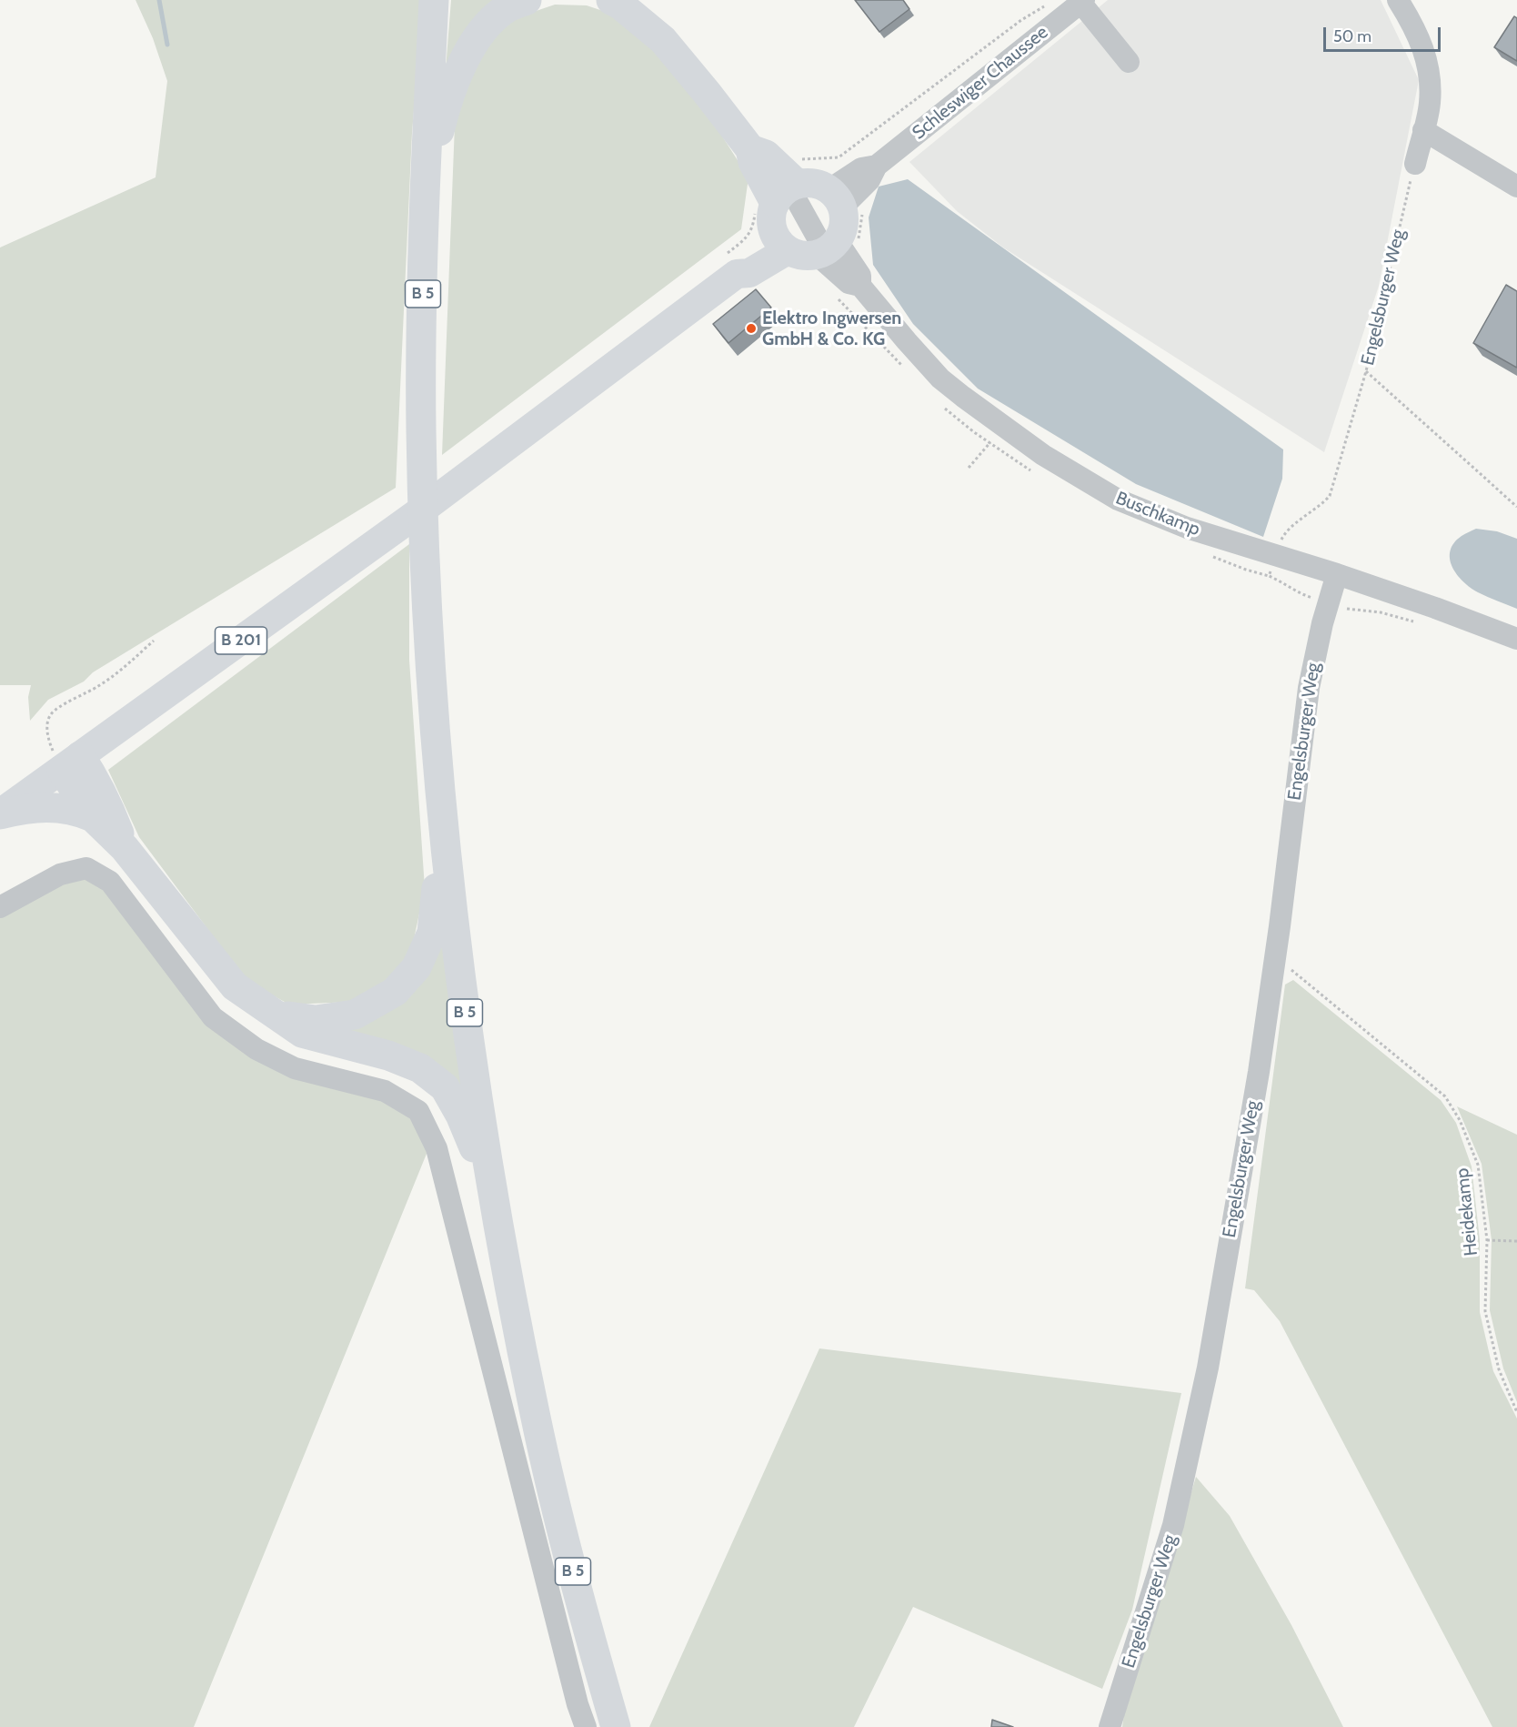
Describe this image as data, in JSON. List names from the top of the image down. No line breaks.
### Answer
{"streets":{"highway":["B 5"],"main road":["B 201"],"street":["Schleswiger Chaussee","Engelsburger Weg","Buschkamp"],"path":["Heidekamp"]},"crossings":[["Engelsburger Weg","Buschkamp"],["Engelsburger Weg","Heidekamp"]],"places":["Elektro Ingwersen GmbH & Co. KG"],"scale_bar":"50 m"}
